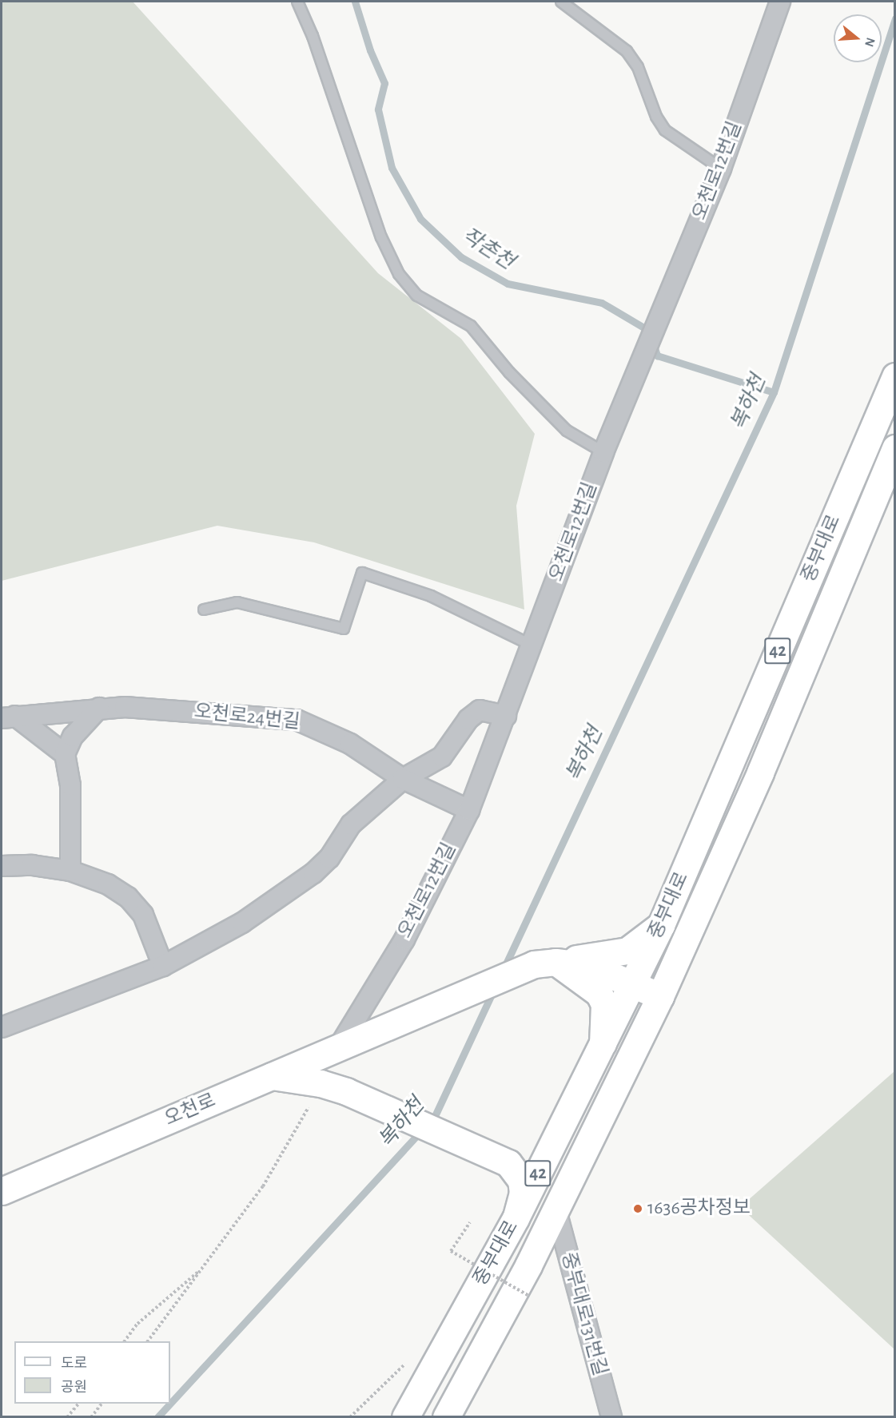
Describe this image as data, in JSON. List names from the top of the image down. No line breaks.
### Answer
{"streets":{"main road":["중부대로","42","오천로"],"street":["오천로12번길","오천로24번길","중부대로131번길"]},"crossings":[["오천로12번길","오천로24번길"],["오천로12번길","오천로"],["중부대로","중부대로131번길"]],"water":["작촌천","복하천"],"places":["1636공차정보"],"legend":["도로","공원"],"north":"right"}
